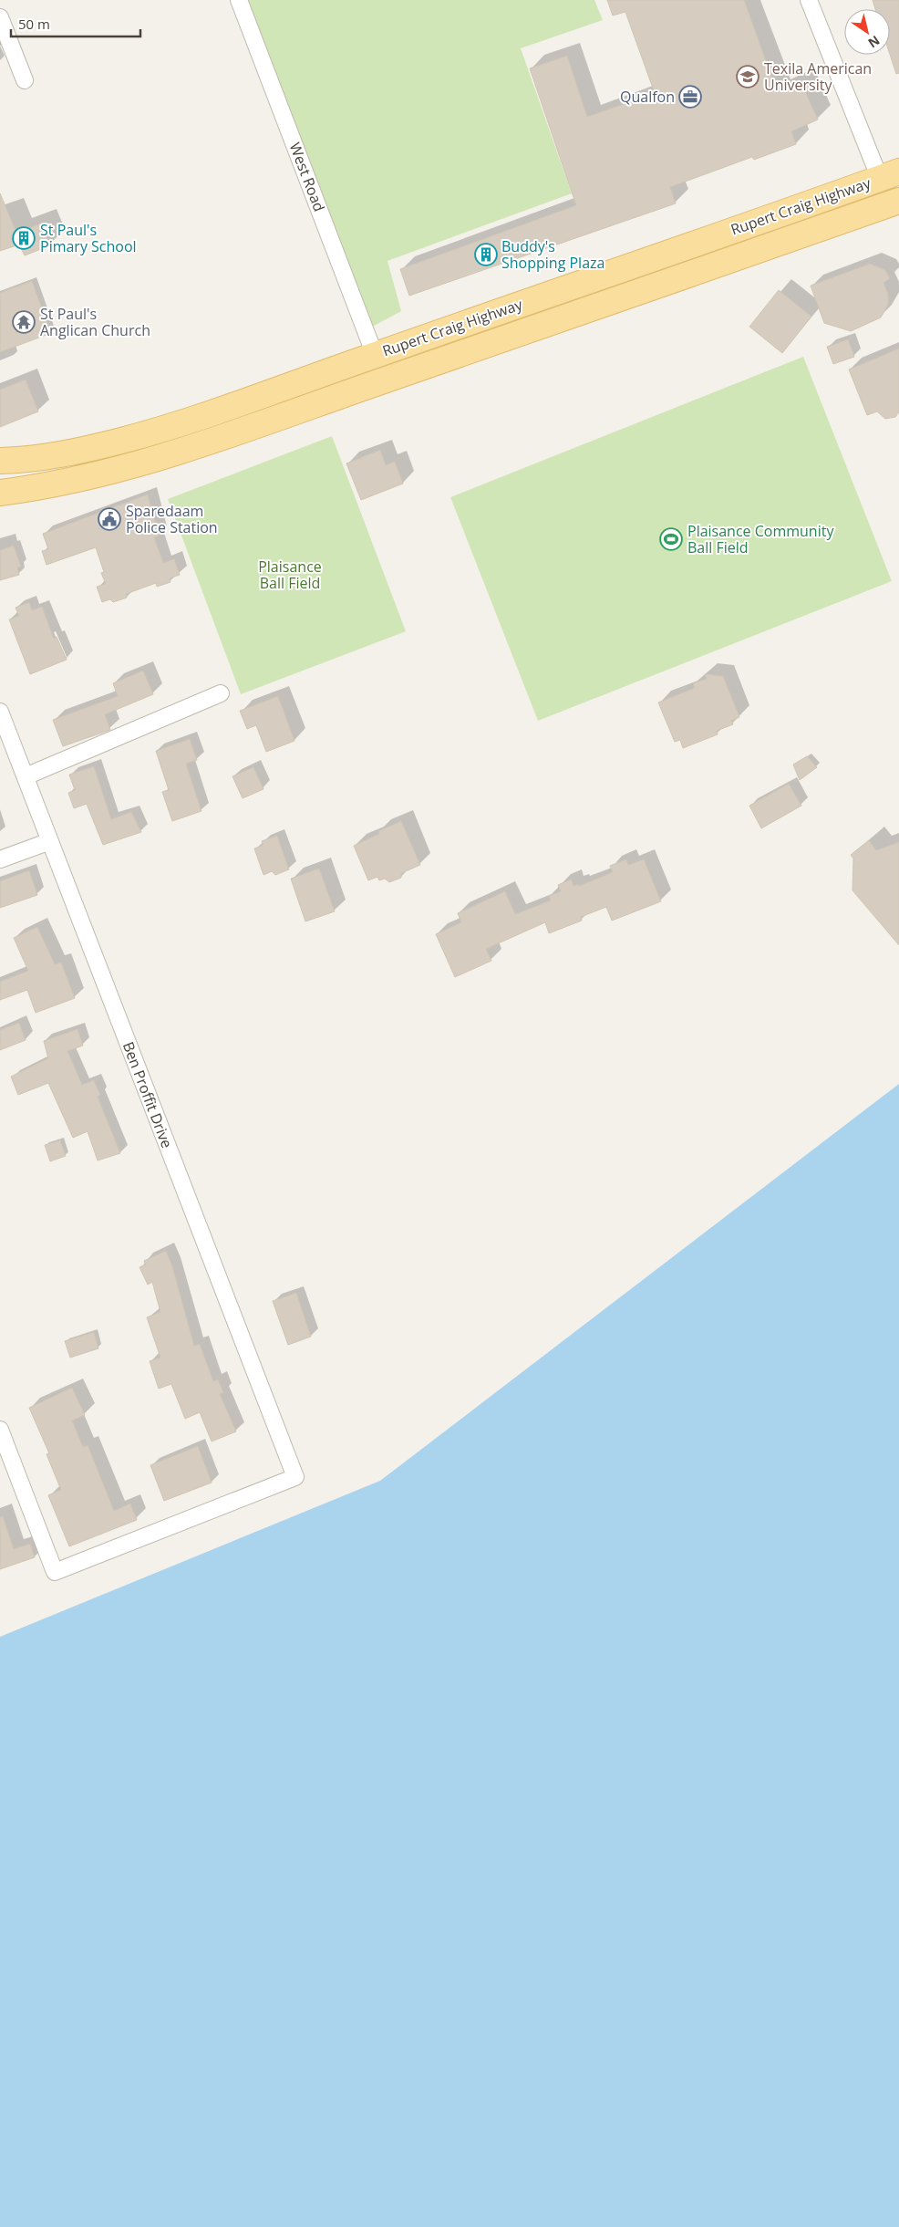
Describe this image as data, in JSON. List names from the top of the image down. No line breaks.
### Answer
{"streets":{"main road":["Rupert Craig Highway"],"street":["West Road","Ben Proffit Drive"]},"crossings":[["West Road","Rupert Craig Highway"]],"parks":["Plaisance Ball Field"],"places":{"school or university":["Texila American University"],"office":["Qualfon"],"building":["St Paul's Pimary School","Buddy's Shopping Plaza"],"temple":["St Paul's Anglican Church"],"public building":["Sparedaam Police Station"],"sports":["Plaisance Community Ball Field"]},"scale_bar":"50 m","north":"bottom right"}
